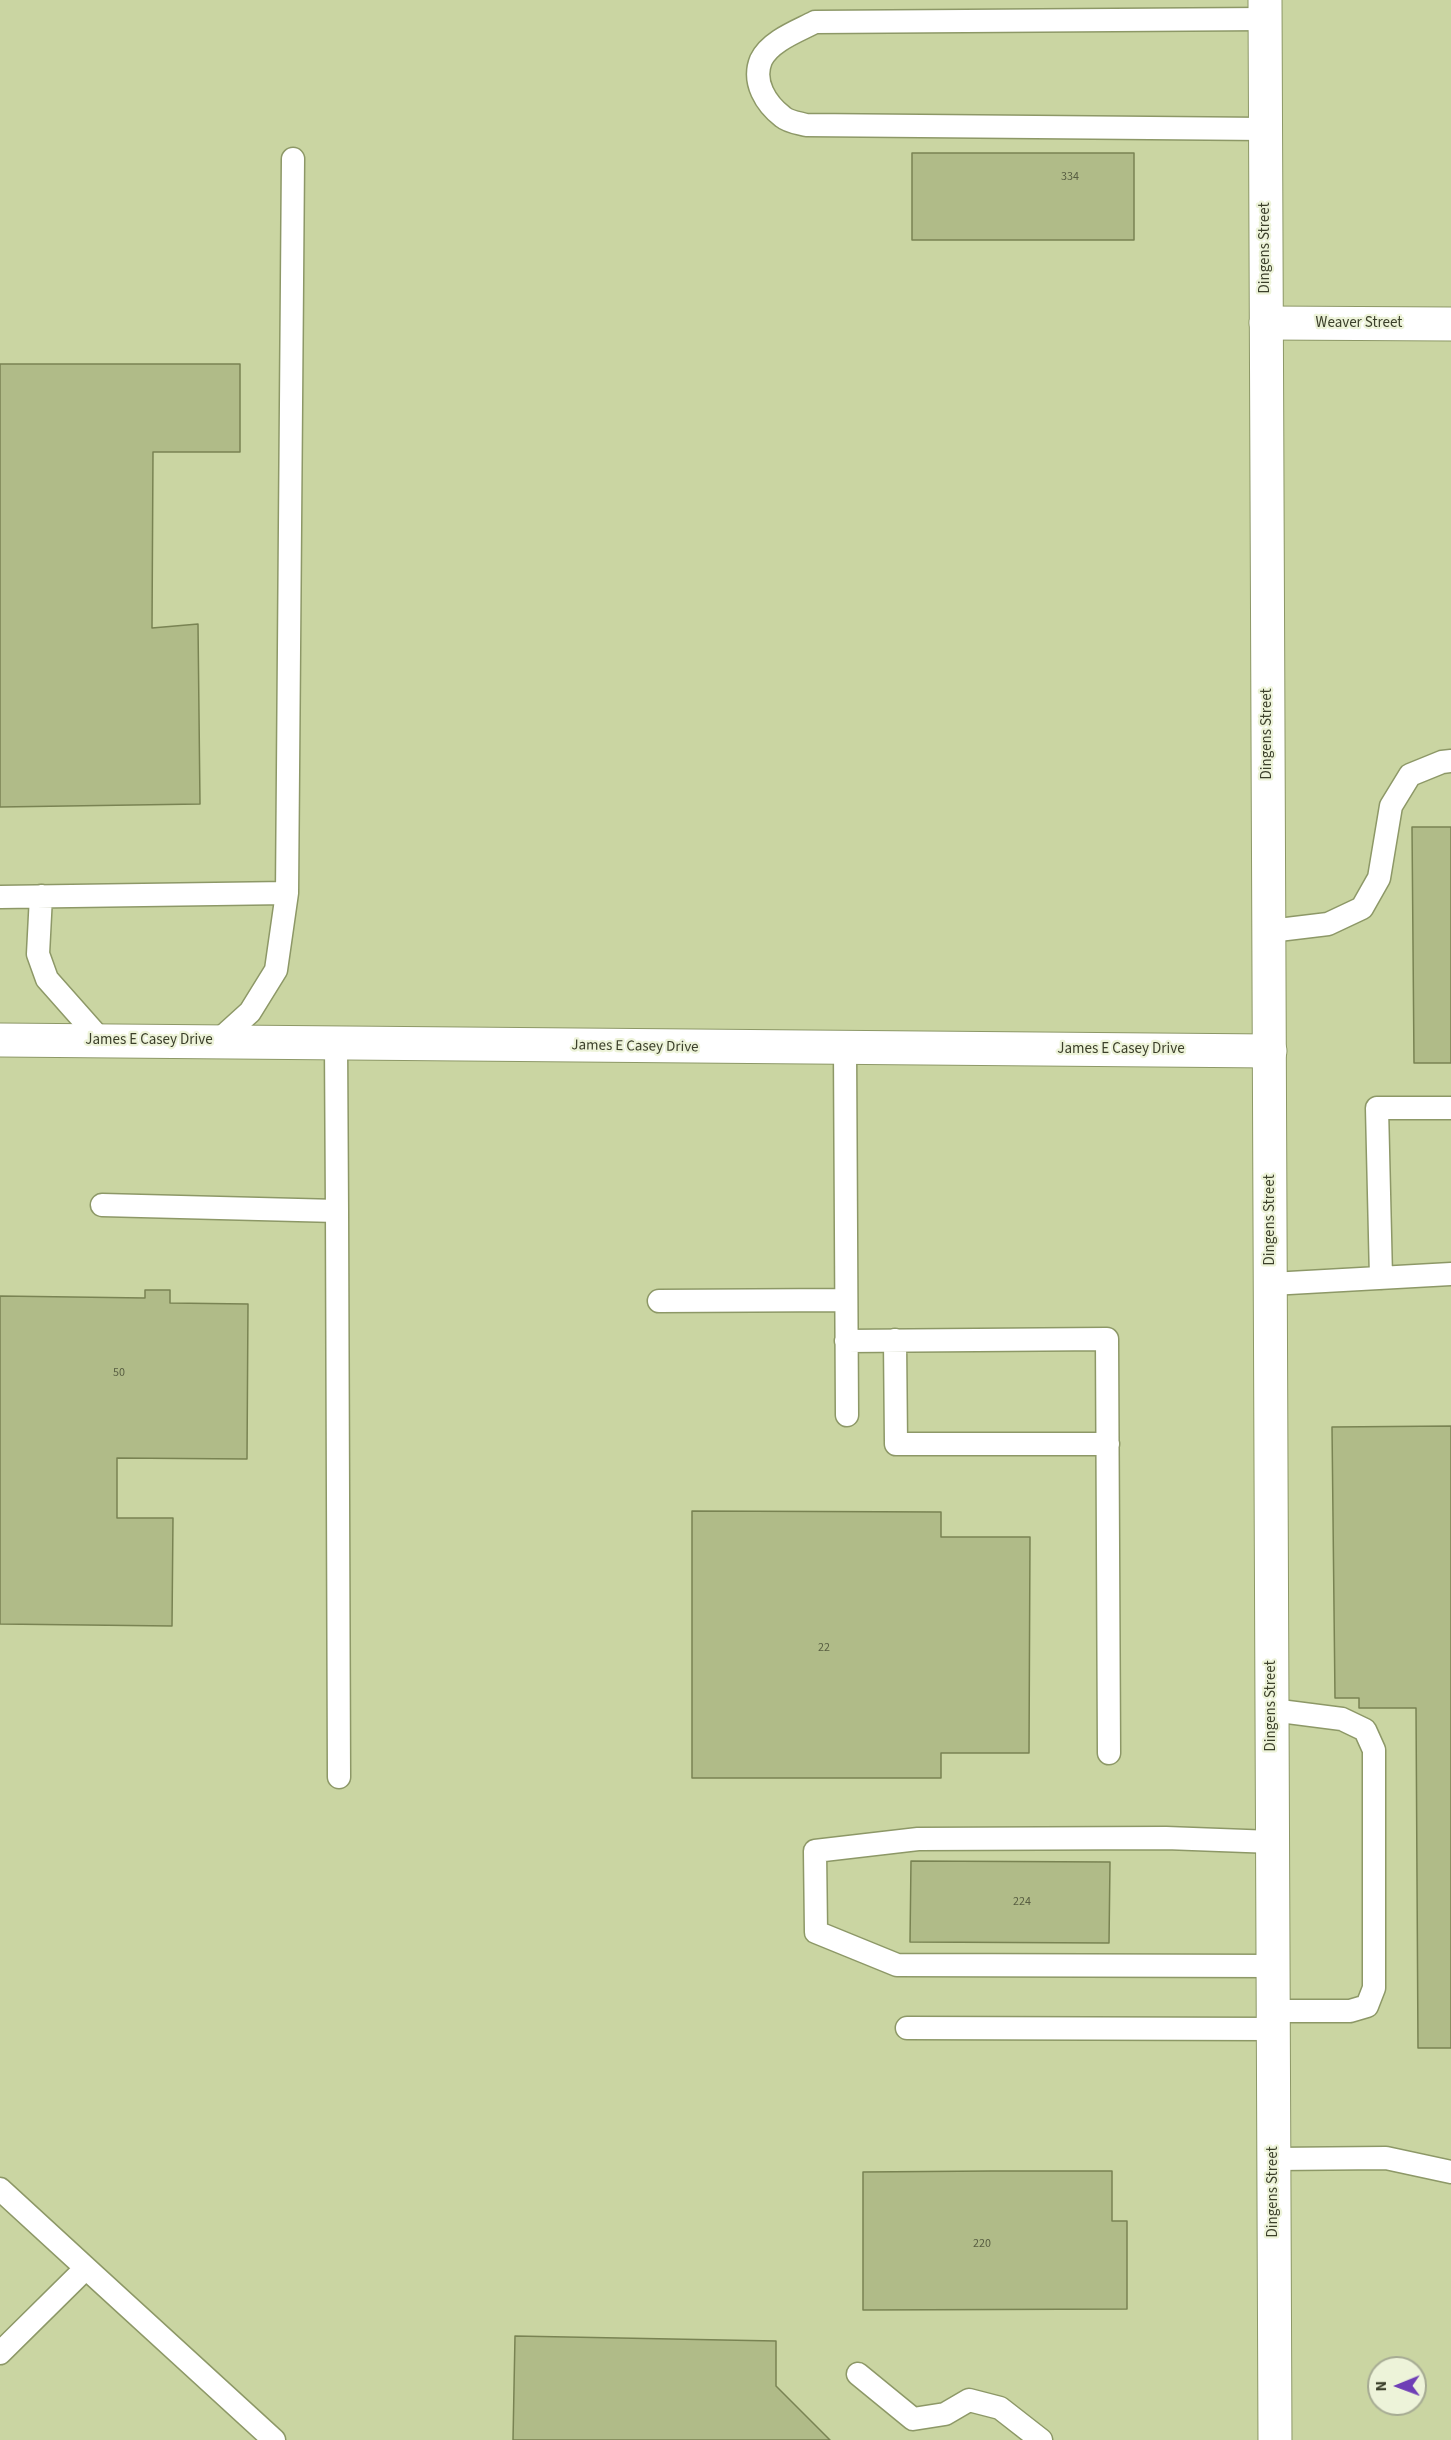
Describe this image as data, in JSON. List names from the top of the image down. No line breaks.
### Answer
{"streets":{"street":["Dingens Street","Weaver Street","James E Casey Drive"]},"crossings":[["Dingens Street","Weaver Street"],["Dingens Street","James E Casey Drive"]],"house_numbers":["334","50","22","224","220"],"north":"left"}
